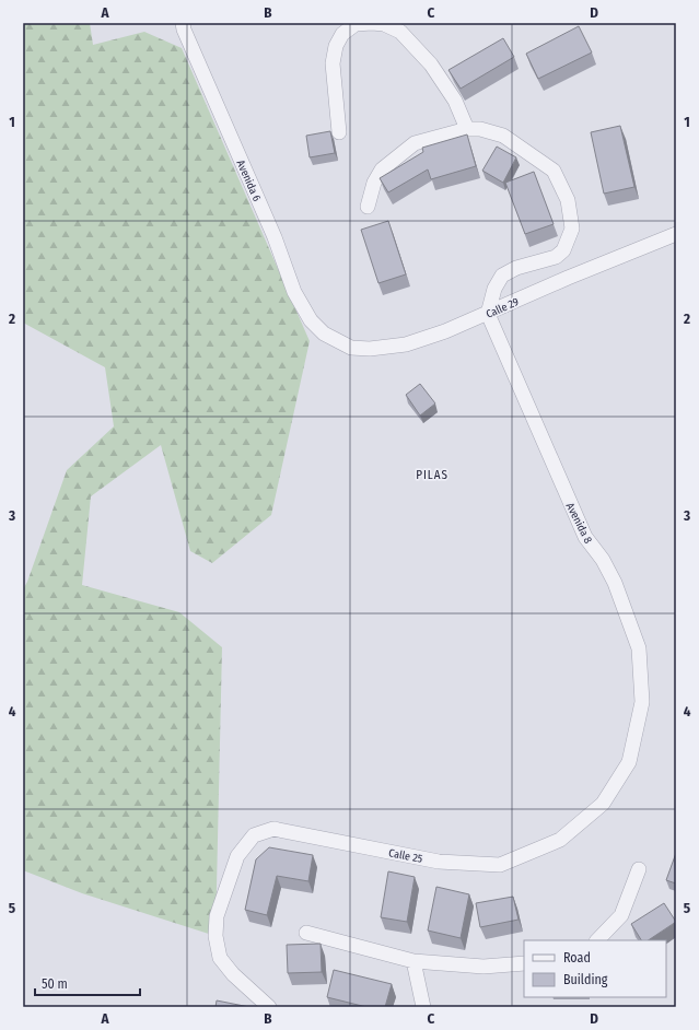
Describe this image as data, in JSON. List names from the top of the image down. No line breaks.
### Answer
{"streets":{"street":["Avenida 6","Calle 29","Avenida 8","Calle 25"]},"crossings":[["Avenida 6","Calle 29"],["Calle 29","Avenida 8"],["Avenida 8","Calle 25"]],"districts":["PILAS"],"legend":["Road","Building"],"scale_bar":"50 m","grid":{"columns":["A","B","C","D"],"rows":["1","2","3","4","5"]}}
